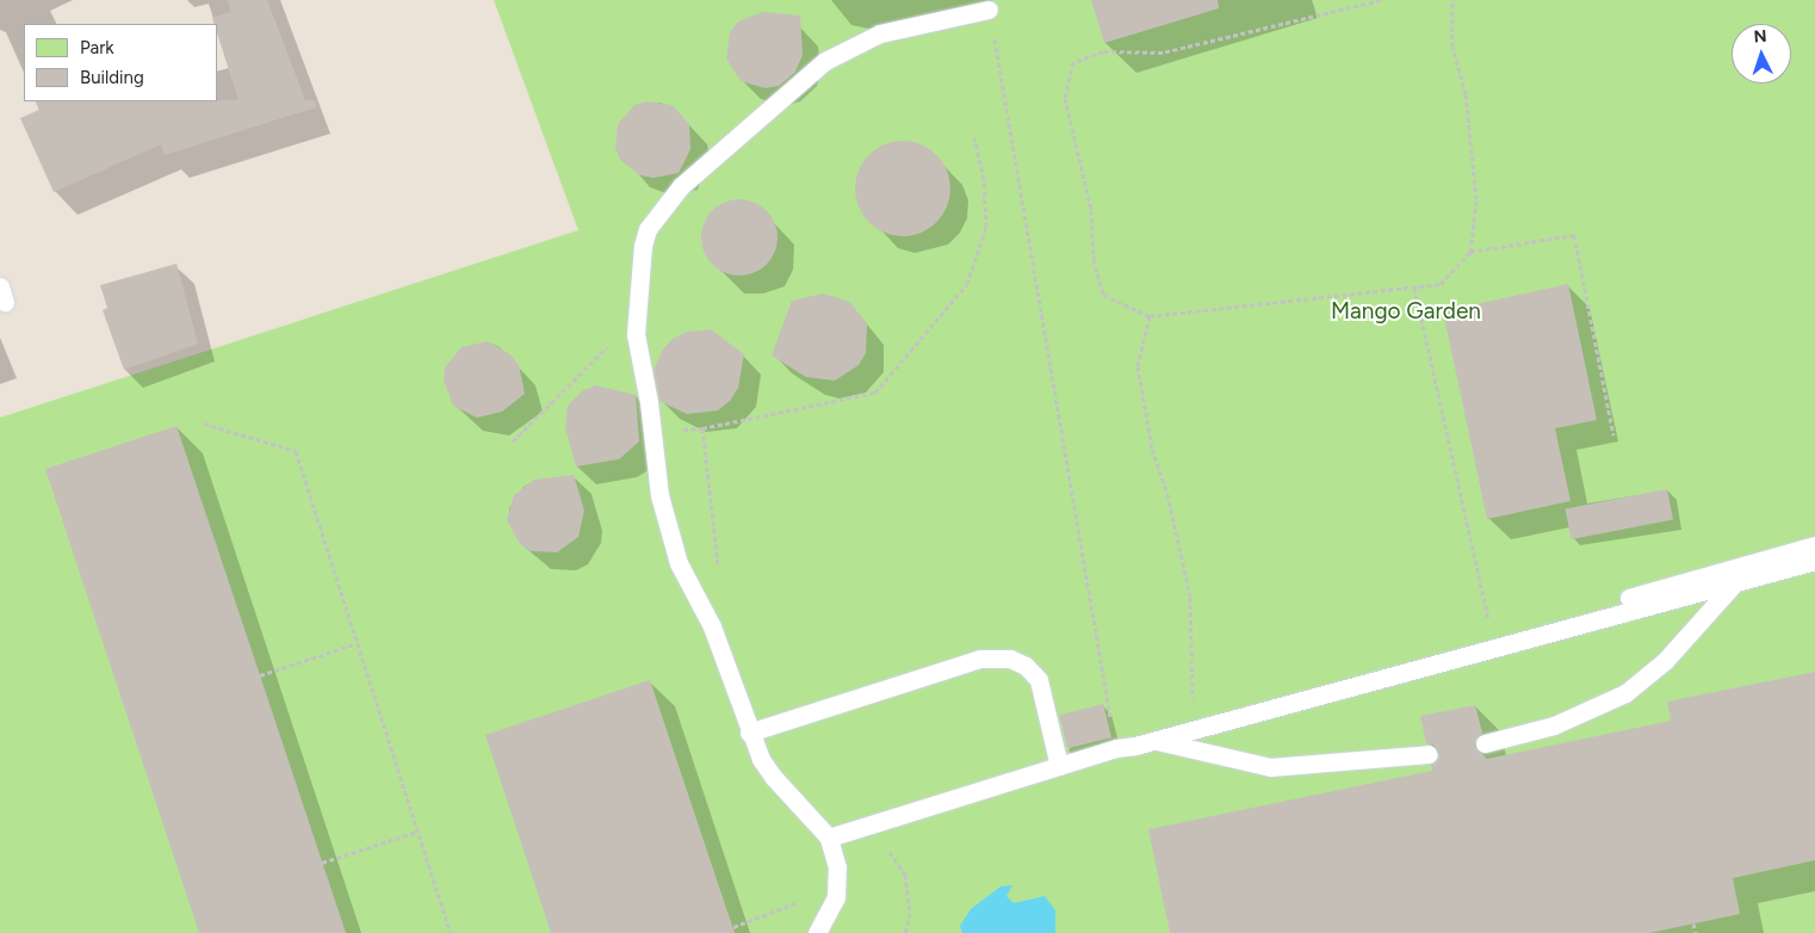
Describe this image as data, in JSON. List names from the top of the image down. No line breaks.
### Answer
{"parks":["Mango Garden"],"legend":["Park","Building"],"north":"top"}
